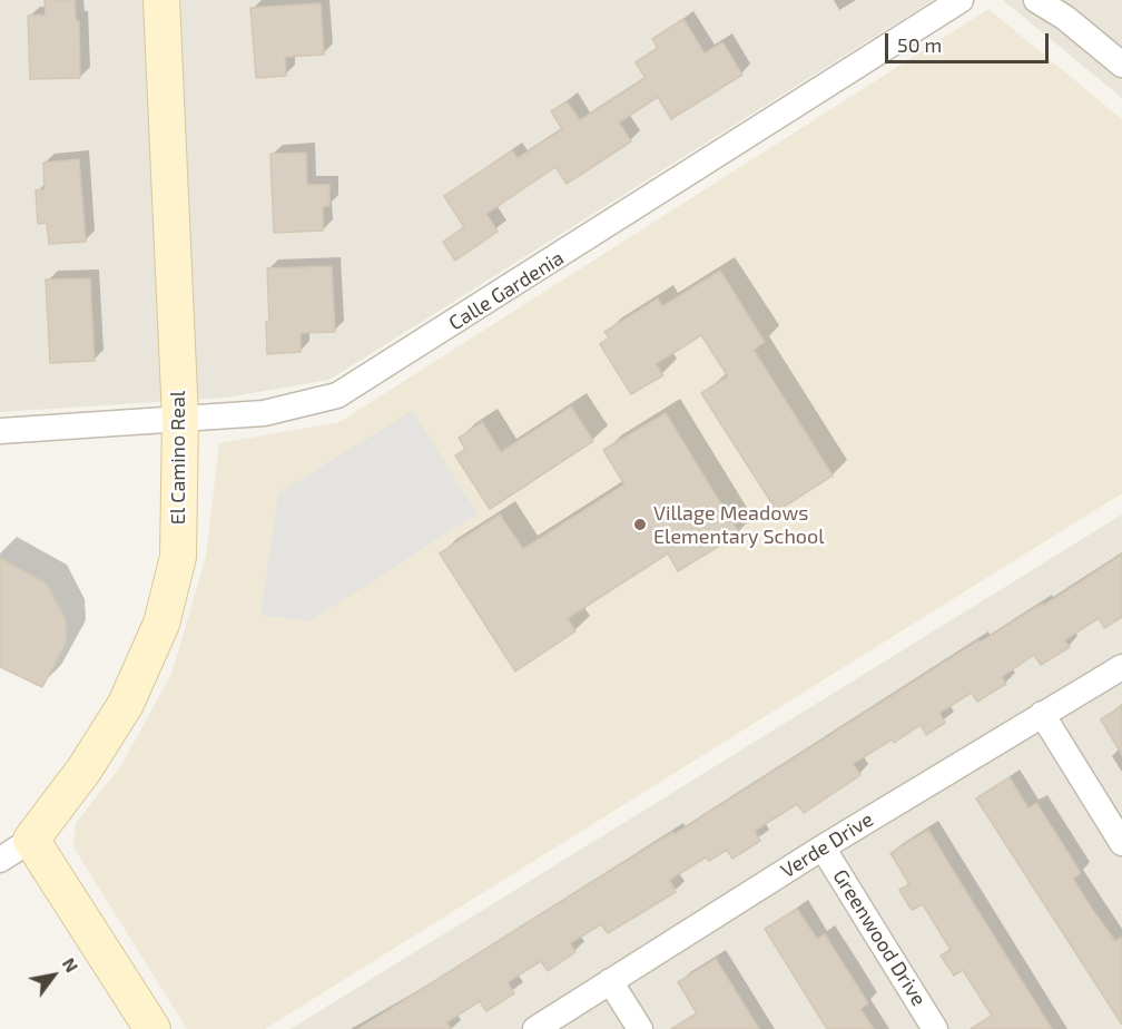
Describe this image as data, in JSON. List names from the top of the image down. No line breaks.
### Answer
{"streets":{"street":["Calle Gardenia","El Camino Real","Verde Drive","Greenwood Drive"]},"crossings":[["Calle Gardenia","El Camino Real"],["Verde Drive","Greenwood Drive"]],"places":["Village Meadows Elementary School"],"scale_bar":"50 m","north":"top right"}
